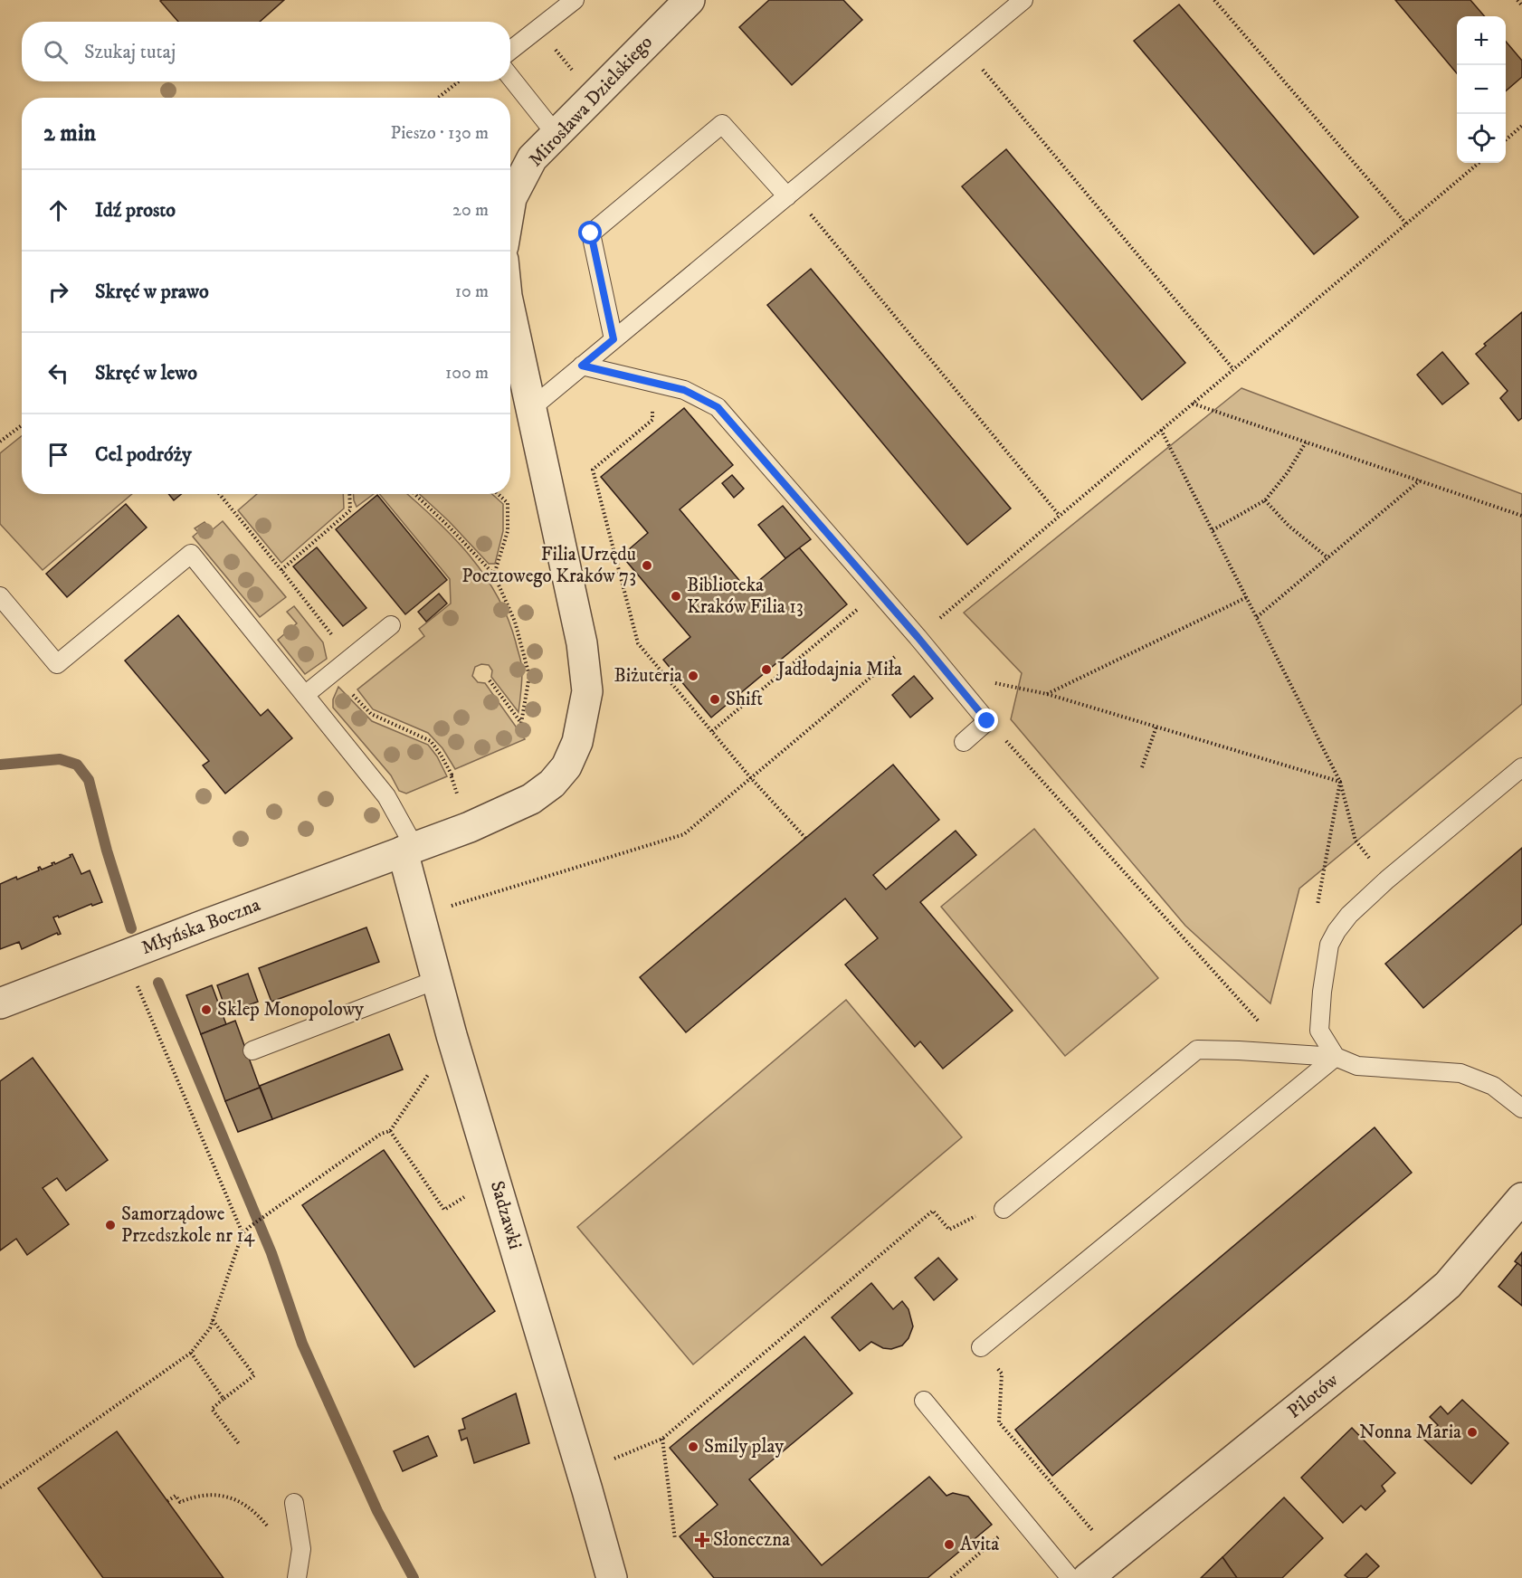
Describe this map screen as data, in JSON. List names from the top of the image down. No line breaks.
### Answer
{"streets":{"street":["Mirosława Dzielskiego","Młyńska Boczna","Sadzawki","Pilotów"]},"crossings":[["Młyńska Boczna","Sadzawki"]],"places":{"other":["Filia Urzędu Pocztowego Kraków 73","Biblioteka Kraków Filia 13","Jadłodajnia Miła","Biżuteria","Shift","Sklep Monopolowy","Samorządowe Przedszkole nr 14","Nonna Maria","Smily play","Avita"],"health":["Słoneczna"]},"page":{"map_buttons":["+","−"],"search":"Szukaj tutaj","heading":["2 min","Pieszo · 130 m"],"list":[["Idź prosto","20 m"],["Skręć w prawo","10 m"],["Skręć w lewo","100 m"],"Cel podróży"]}}
